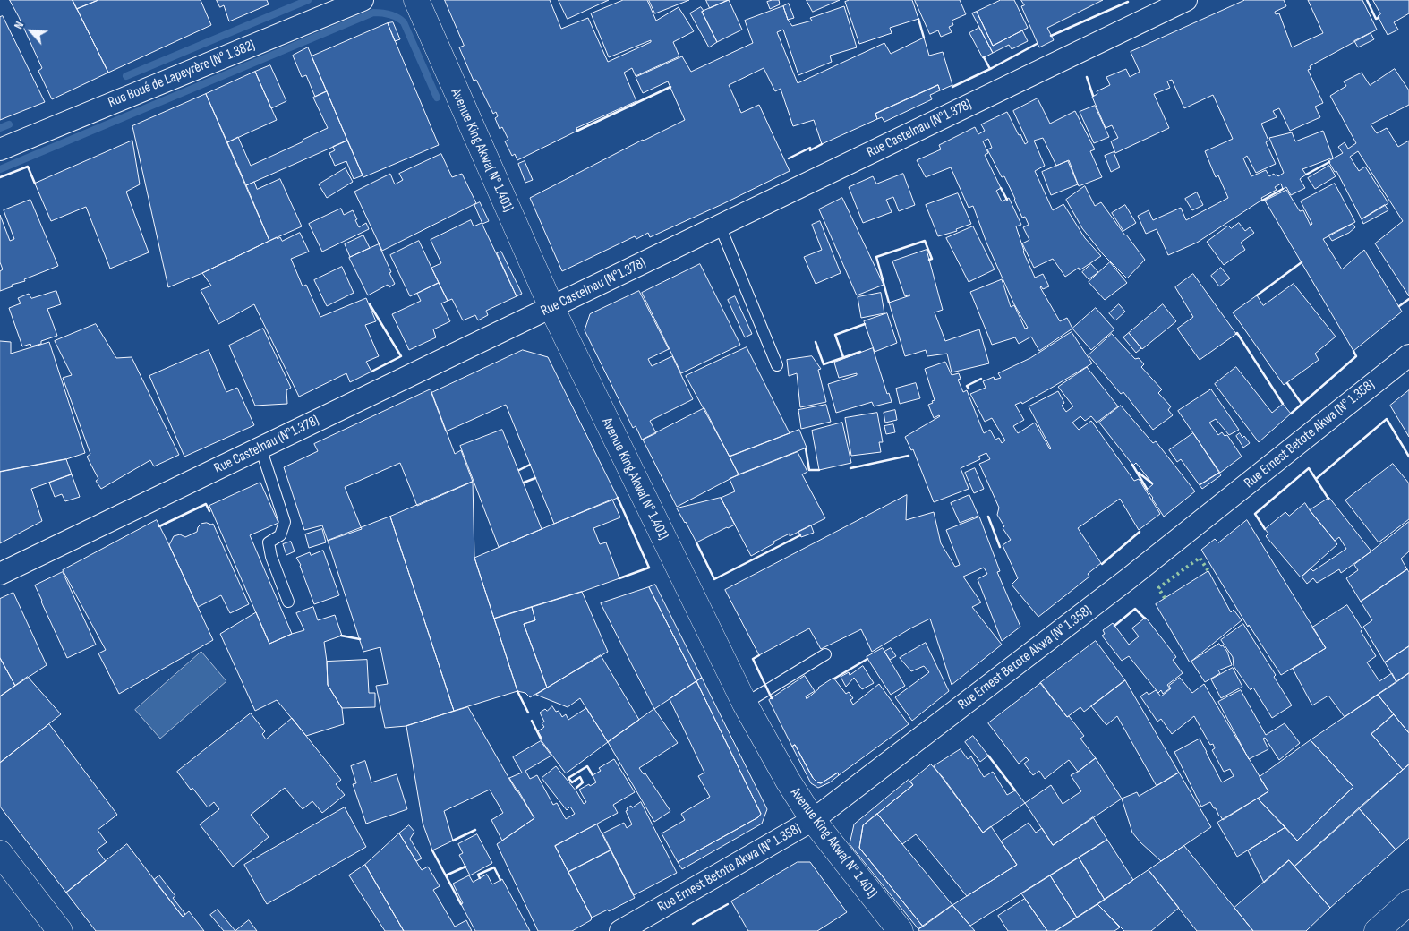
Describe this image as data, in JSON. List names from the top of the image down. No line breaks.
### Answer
{"streets":{"street":["Rue Boué de Lapeyrère (N° 1.382)","Rue Castelnau (N°1.378)","Avenue King Akwa( N° 1.401)","Rue Ernest Betote Akwa (N° 1.358)"]},"crossings":[["Rue Castelnau (N°1.378)","Avenue King Akwa( N° 1.401)"],["Avenue King Akwa( N° 1.401)","Rue Ernest Betote Akwa (N° 1.358)"]],"north":"top left"}
